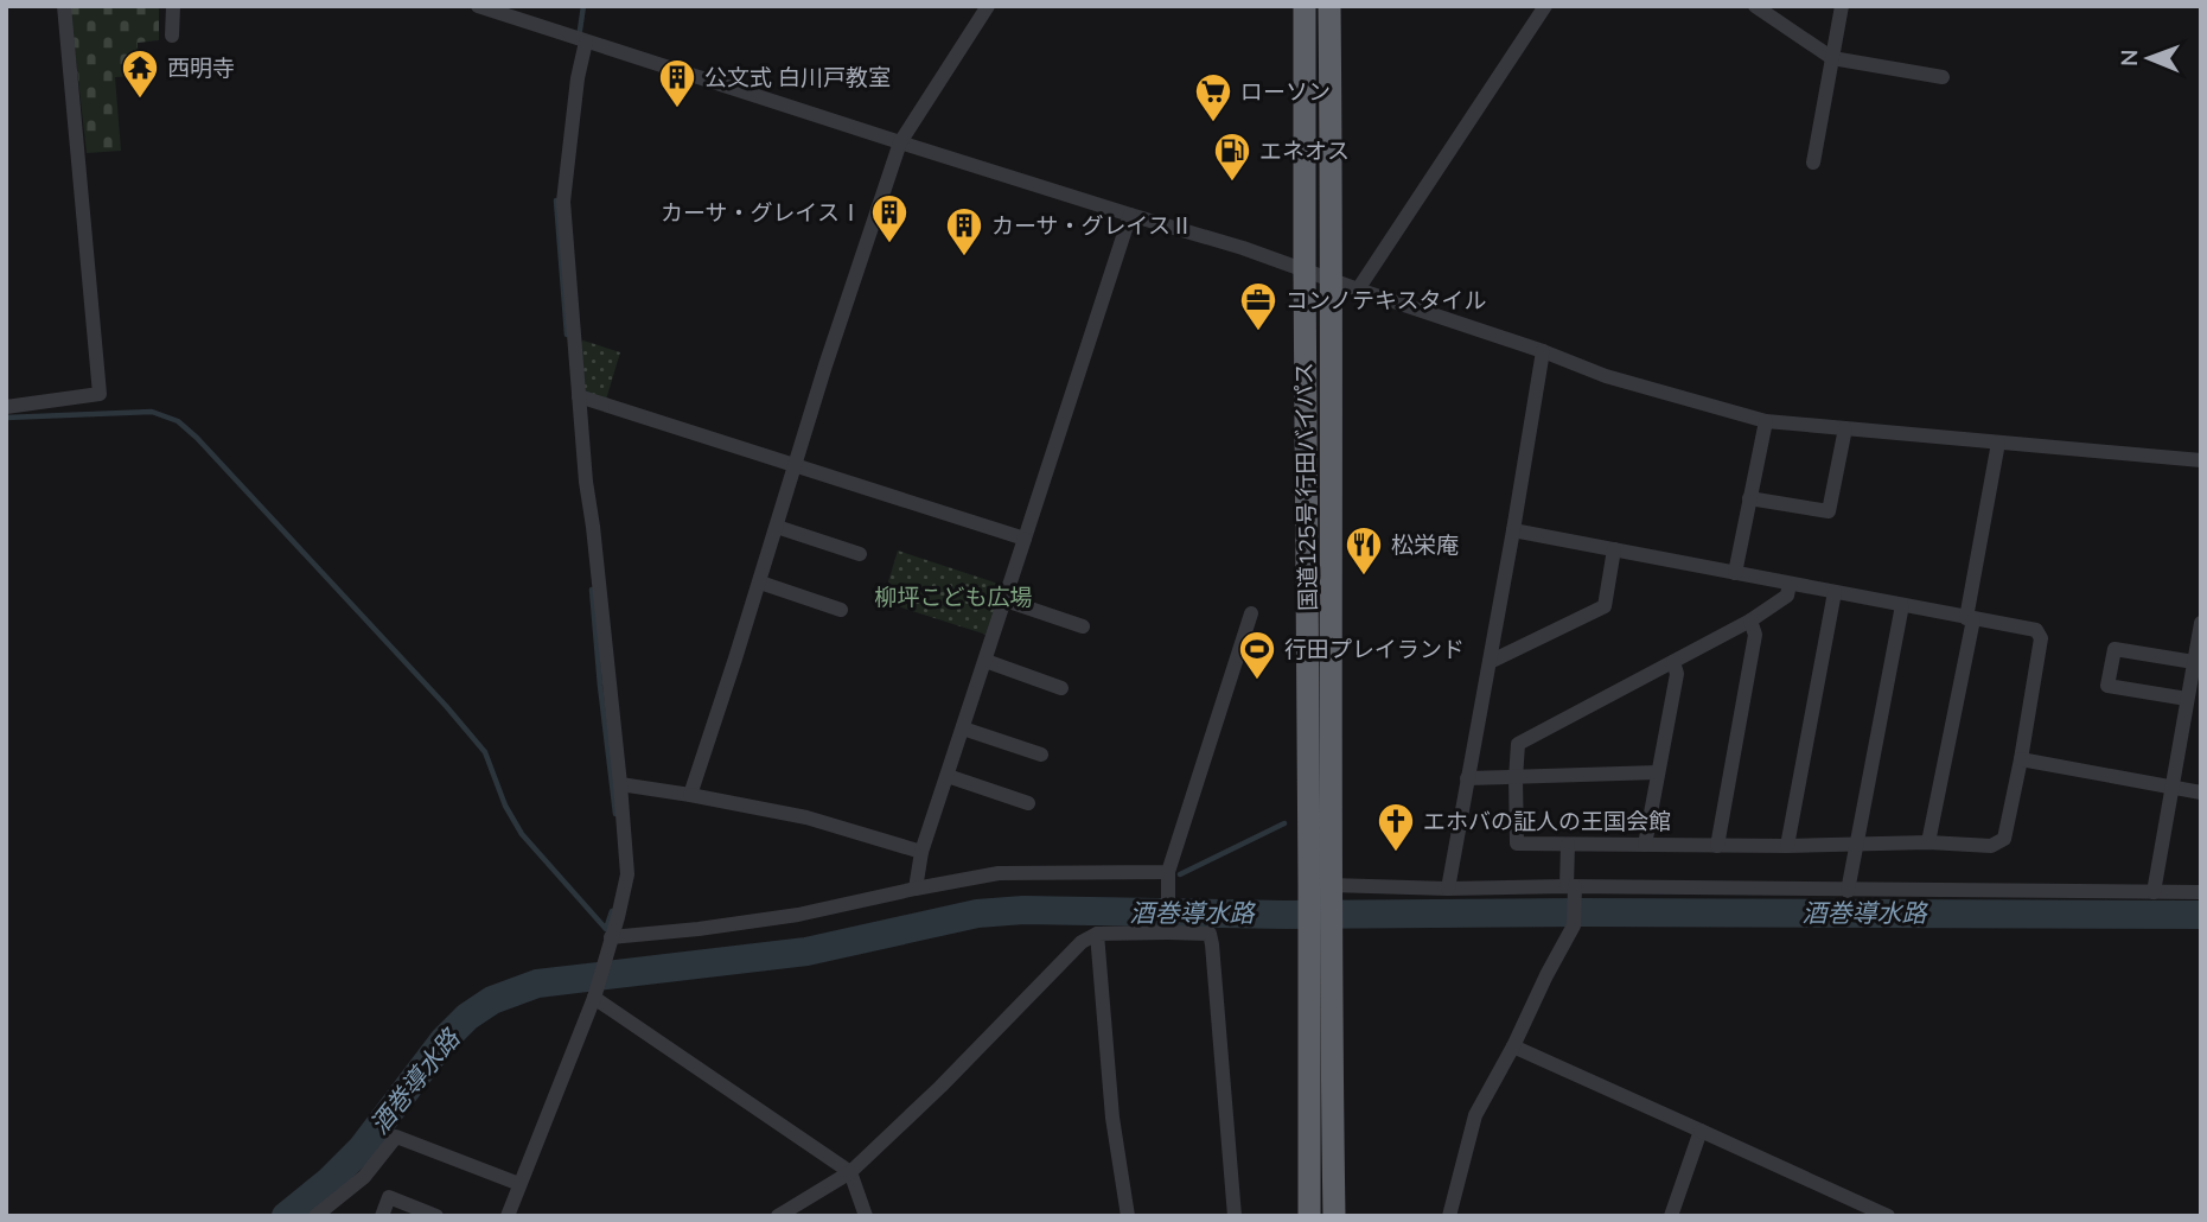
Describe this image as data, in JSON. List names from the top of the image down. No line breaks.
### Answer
{"streets":{"highway":["国道125号 行田バイパス"]},"water":["酒巻導水路"],"parks":["柳坪こども広場"],"places":{"temple":["西明寺"],"building":["公文式 白川戸教室","カーサ・グレイスⅠ","カーサ・グレイスⅡ"],"supermarket":["ローソン"],"fuel station":["エネオス"],"office":["コンノテキスタイル"],"restaurant":["松栄庵"],"sports":["行田プレイランド"],"church":["エホバの証人の王国会館"]},"north":"left"}
